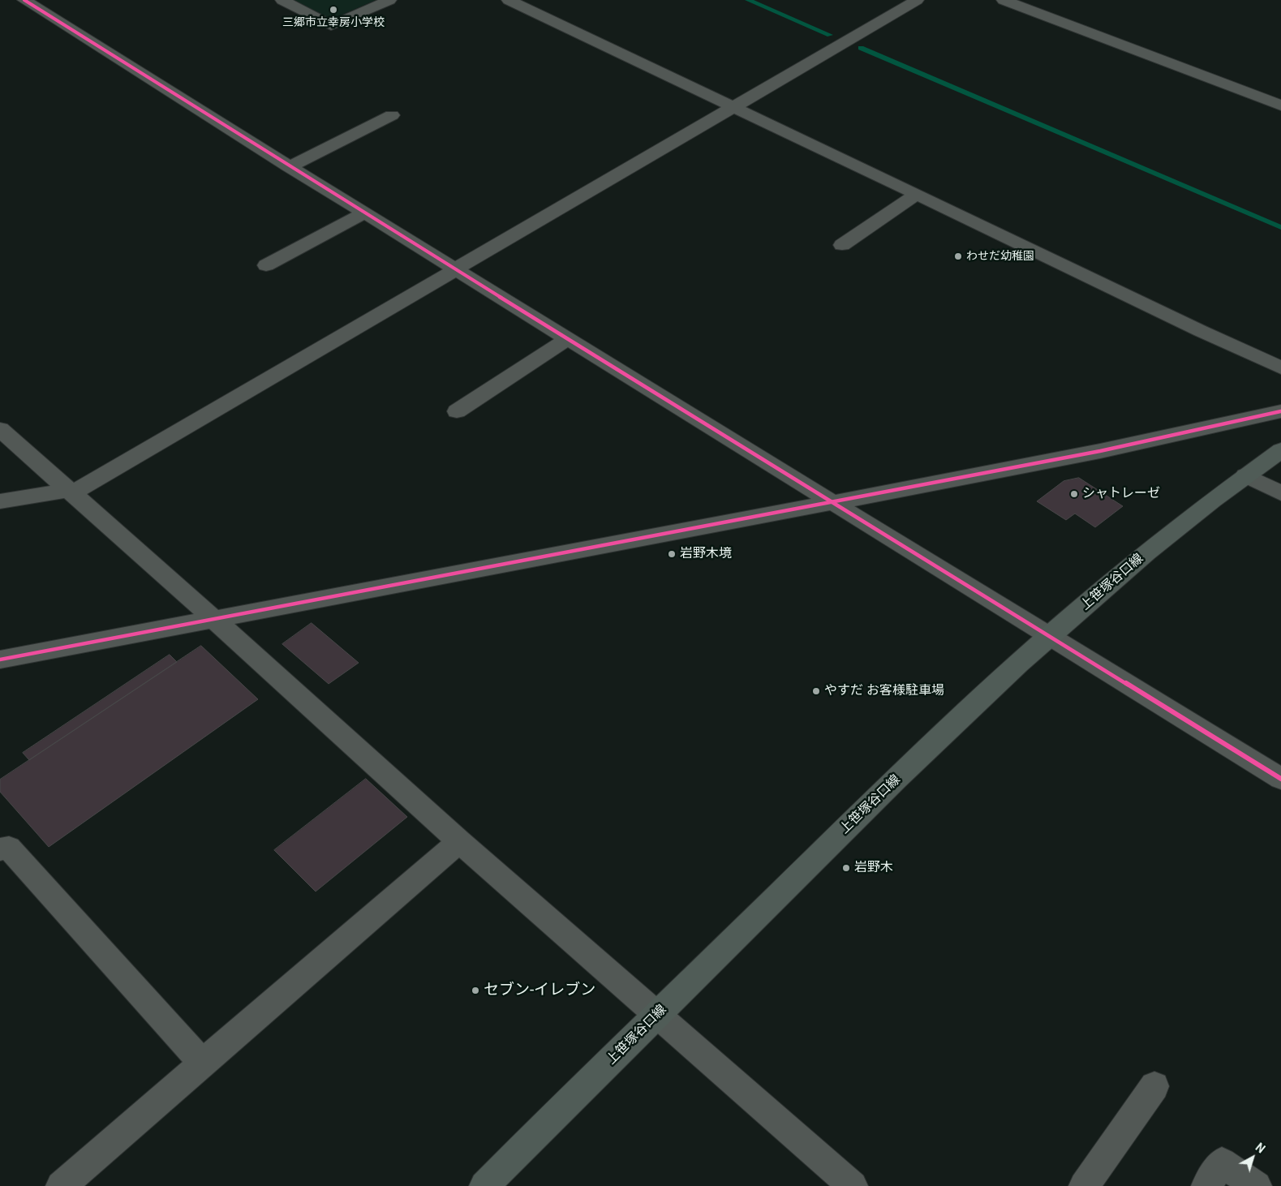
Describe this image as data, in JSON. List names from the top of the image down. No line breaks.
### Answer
{"streets":{"main road":["上笹塚谷口線"]},"places":["三郷市立幸房小学校","わせだ幼稚園","シャトレーゼ","岩野木境","やすだ お客様駐車場","岩野木","セブン-イレブン"],"north":"top right"}
